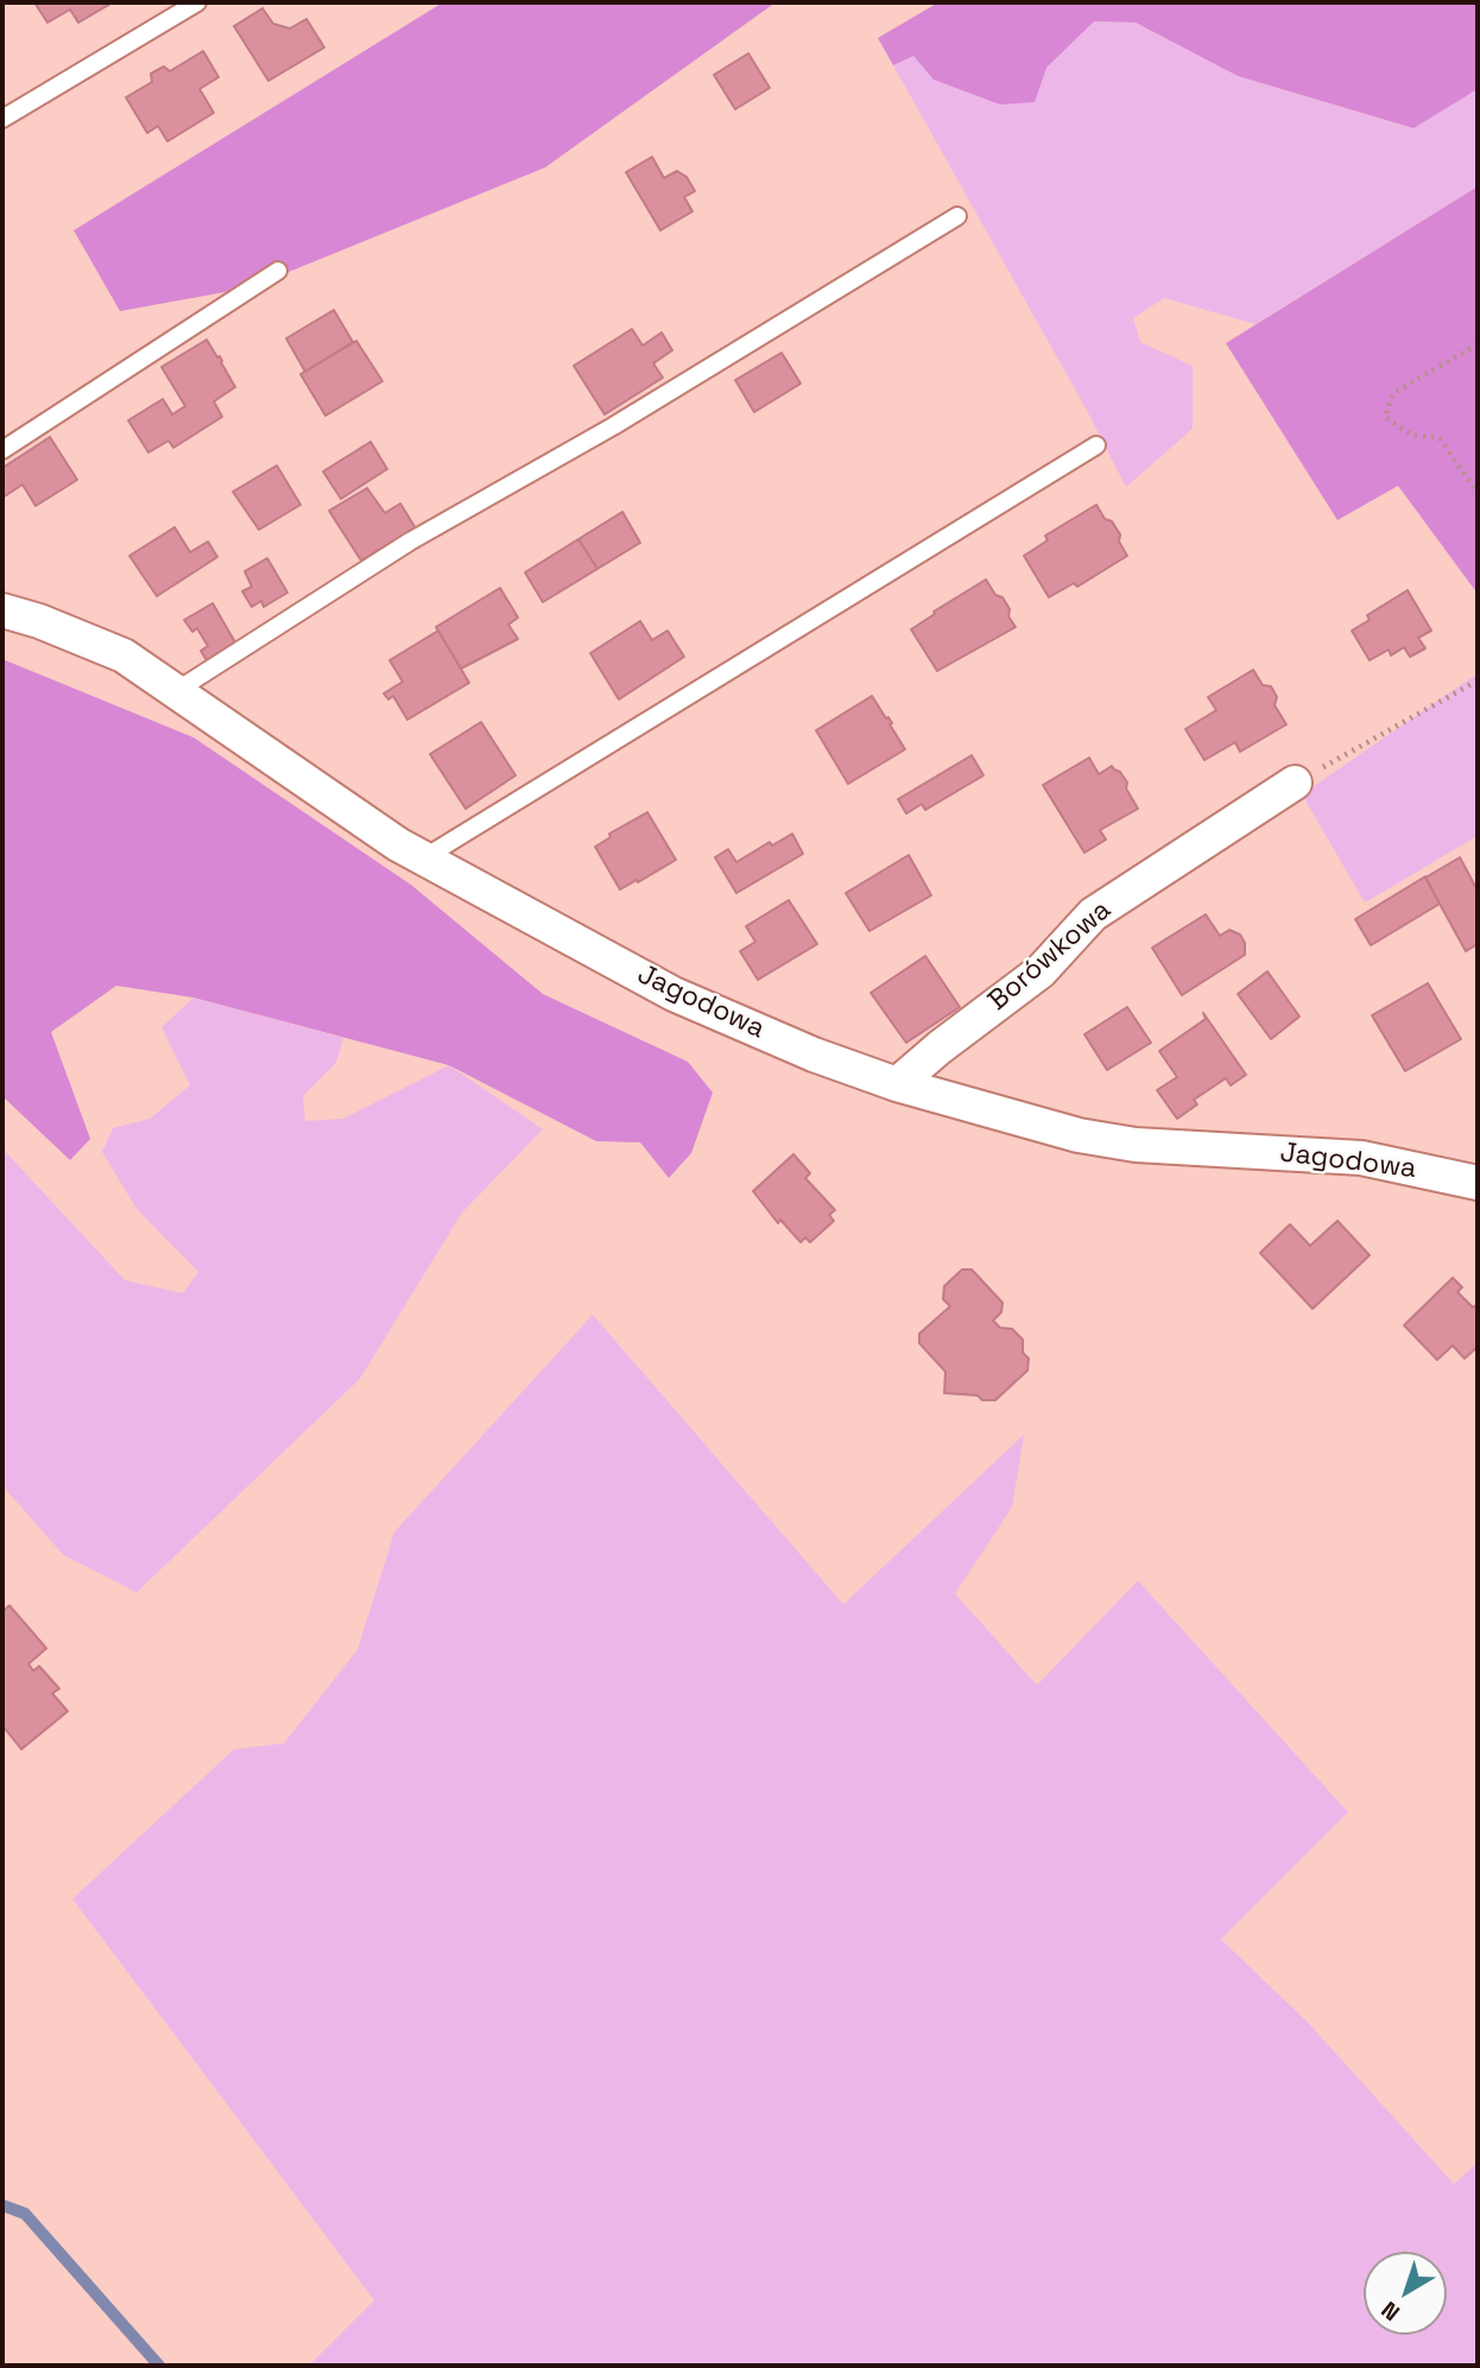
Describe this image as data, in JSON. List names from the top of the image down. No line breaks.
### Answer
{"streets":{"street":["Borówkowa","Jagodowa"]},"crossings":[["Borówkowa","Jagodowa"]],"north":"bottom left"}
